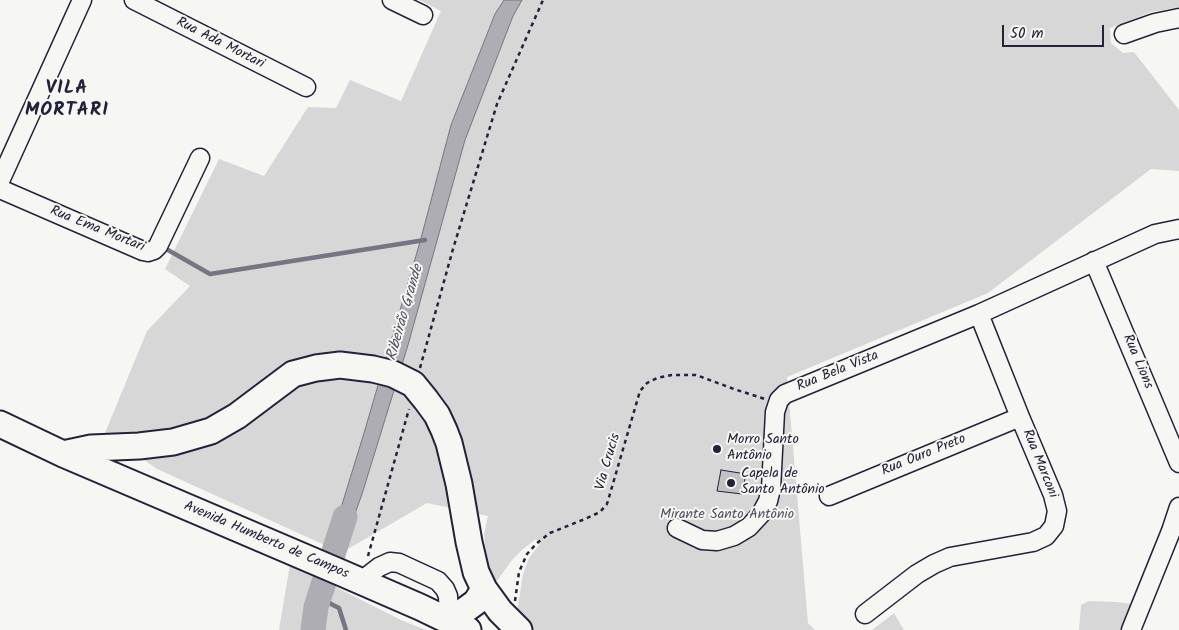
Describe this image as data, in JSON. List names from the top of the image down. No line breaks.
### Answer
{"streets":{"highway":["Avenida Humberto de Campos"],"street":["Rua Ada Mortari","Rua Ema Mortari","Rua Lions","Rua Bela Vista","Rua Ouro Preto","Rua Marconi"],"path":["Via Crucis"]},"crossings":[["Rua Lions","Rua Bela Vista"],["Rua Bela Vista","Rua Marconi"],["Rua Ouro Preto","Rua Marconi"]],"districts":["VILA MORTARI"],"water":["Ribeirão Grande"],"parks":["Mirante Santo Antônio"],"places":["Morro Santo Antônio","Capela de Santo Antônio"],"scale_bar":"50 m"}
